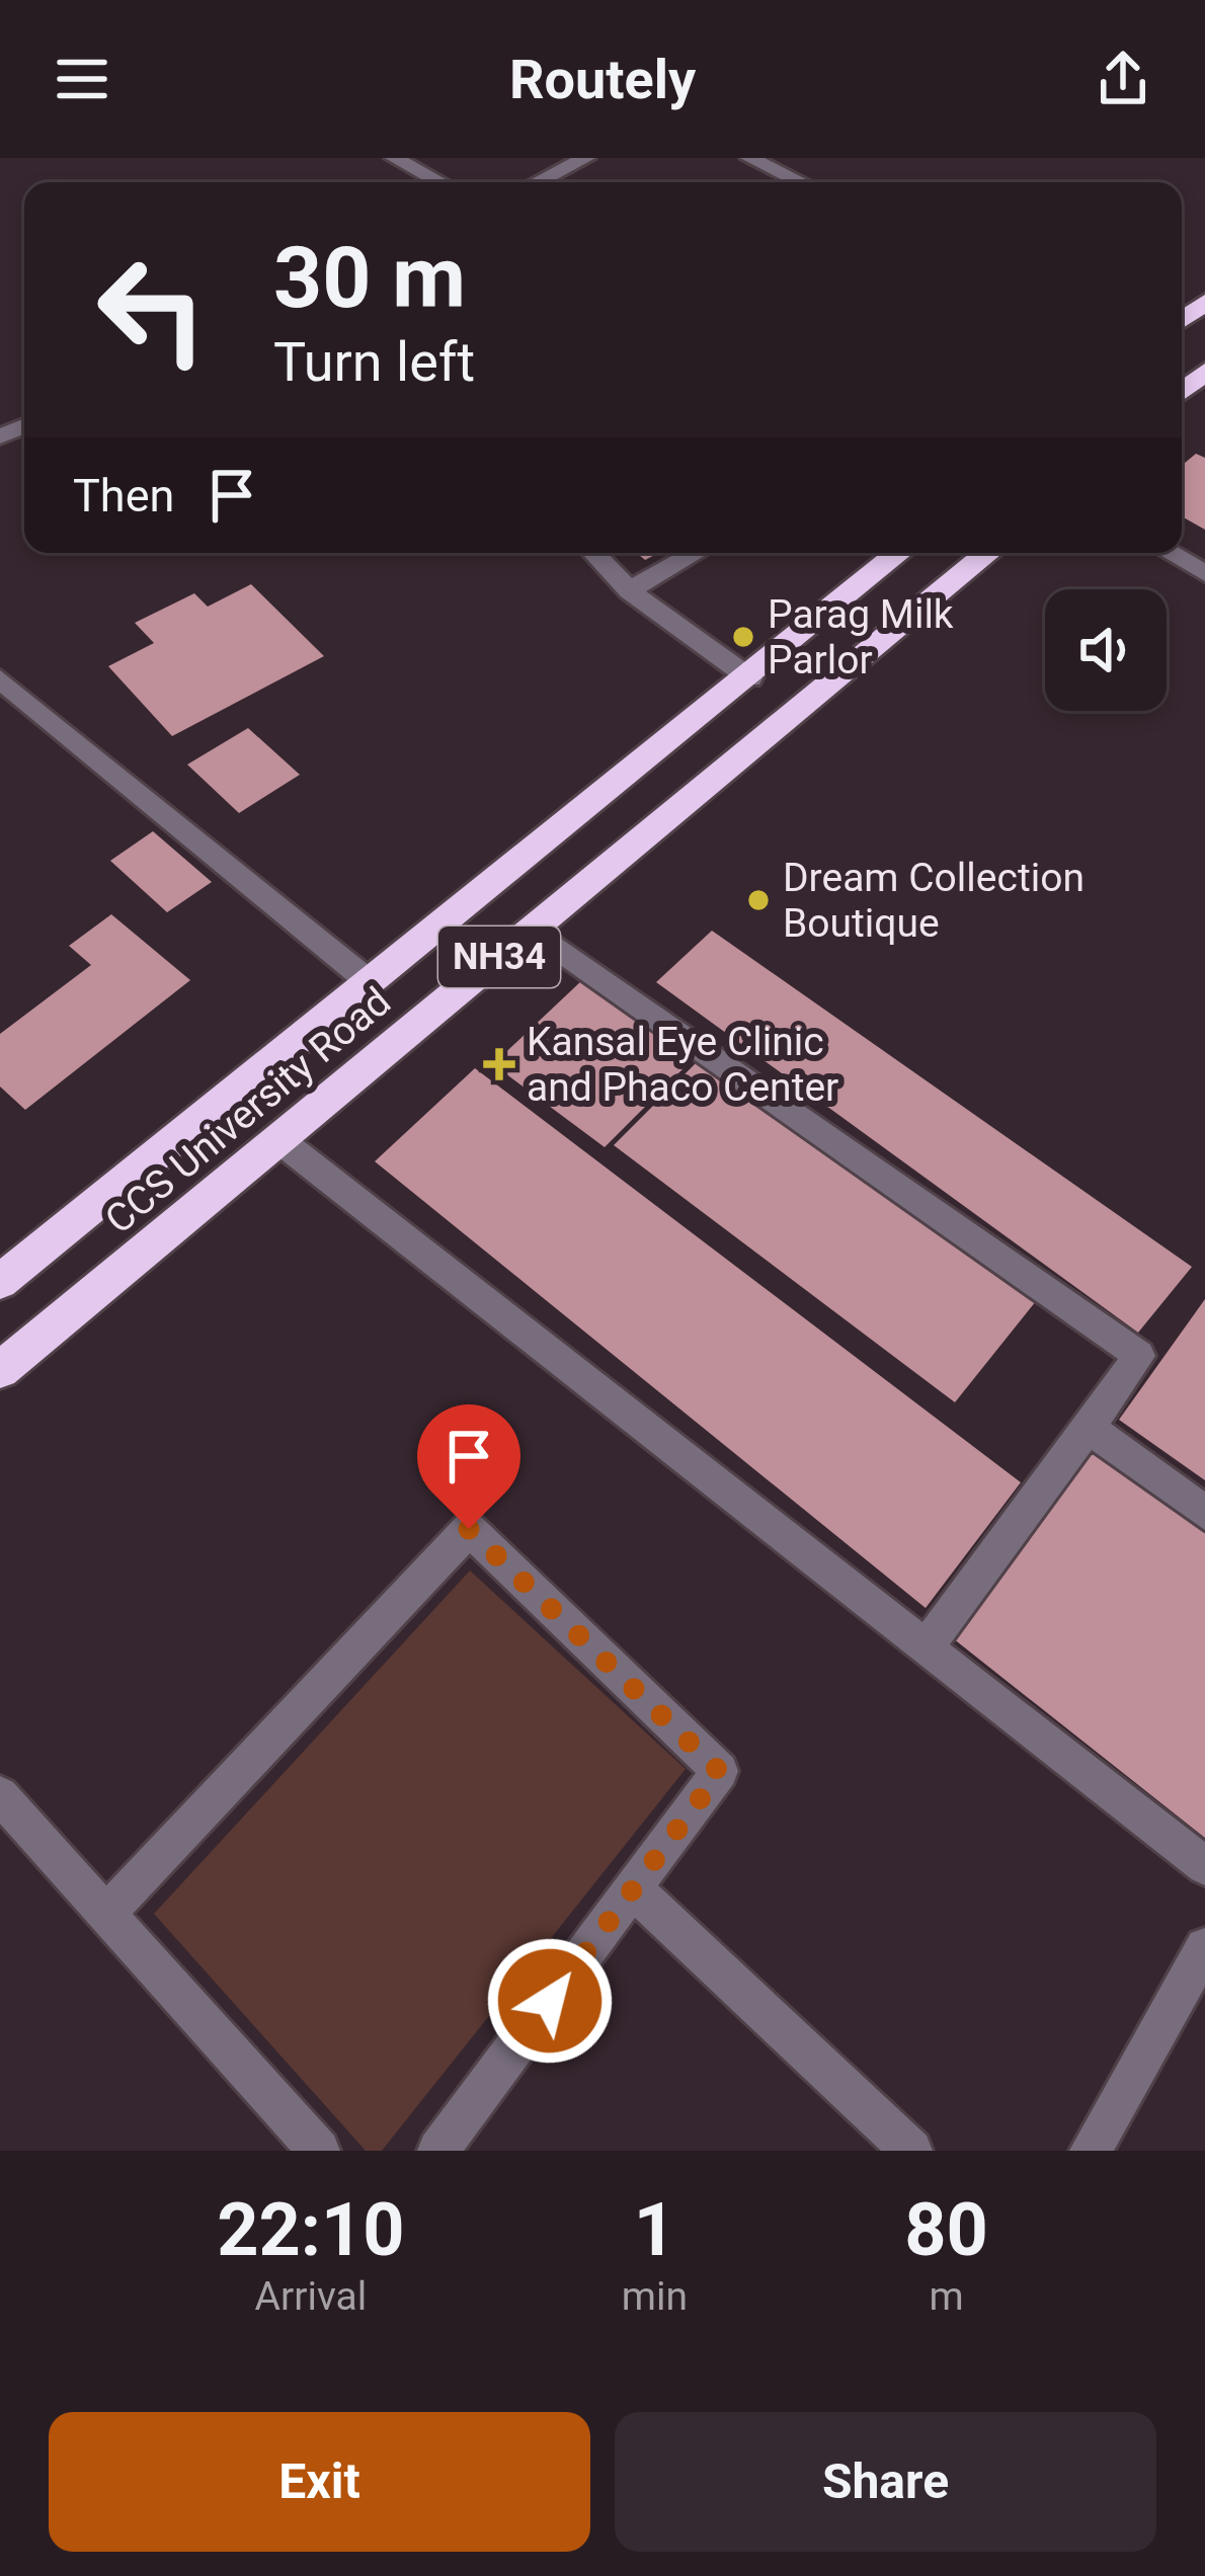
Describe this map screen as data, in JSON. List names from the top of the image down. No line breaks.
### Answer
{"streets":{"highway":["NH34","CCS University Road"]},"places":{"other":["Parag Milk Parlor","Dream Collection Boutique"],"health":["Kansal Eye Clinic and Phaco Center"]},"page":{"header":"Routely","turn":["30 m","Turn left"],"then":"Then","eta":["22:10","Arrival","1","min","80","m"],"buttons":["Exit","Share"]}}
